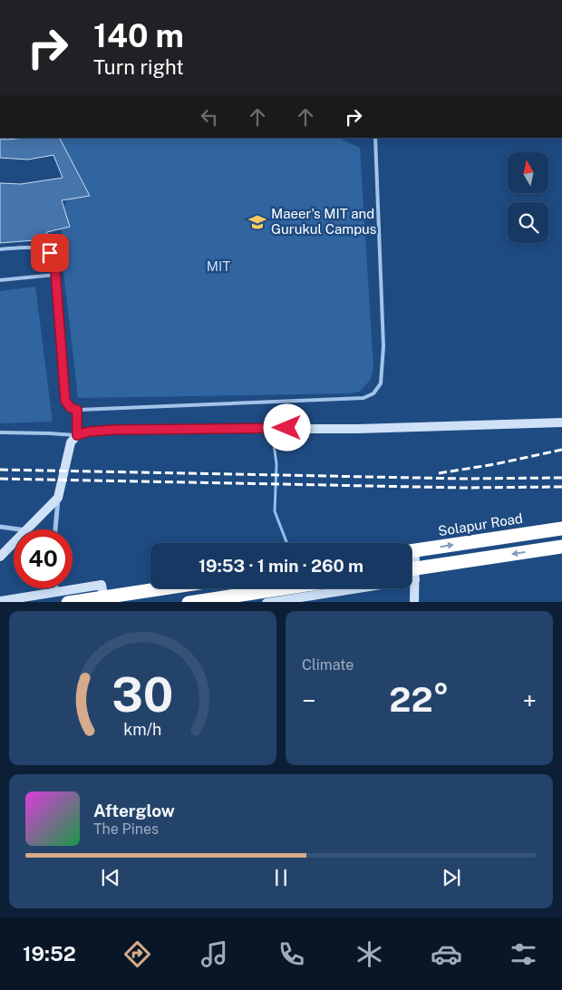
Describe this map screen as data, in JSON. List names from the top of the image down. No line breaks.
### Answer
{"streets":{"highway":["Solapur Road"]},"parks":["MIT"],"places":{"school or university":["Maeer's MIT and Gurukul Campus"]},"north":"top","page":{"turn":["140 m","Turn right"],"limit":"40","trip":"19:53 · 1 min · 260 m","tile":"Climate","heat":["−","22°","+"],"song":["Afterglow","The Pines"],"tabs":"19:52","gauge":["30","km/h"]}}
